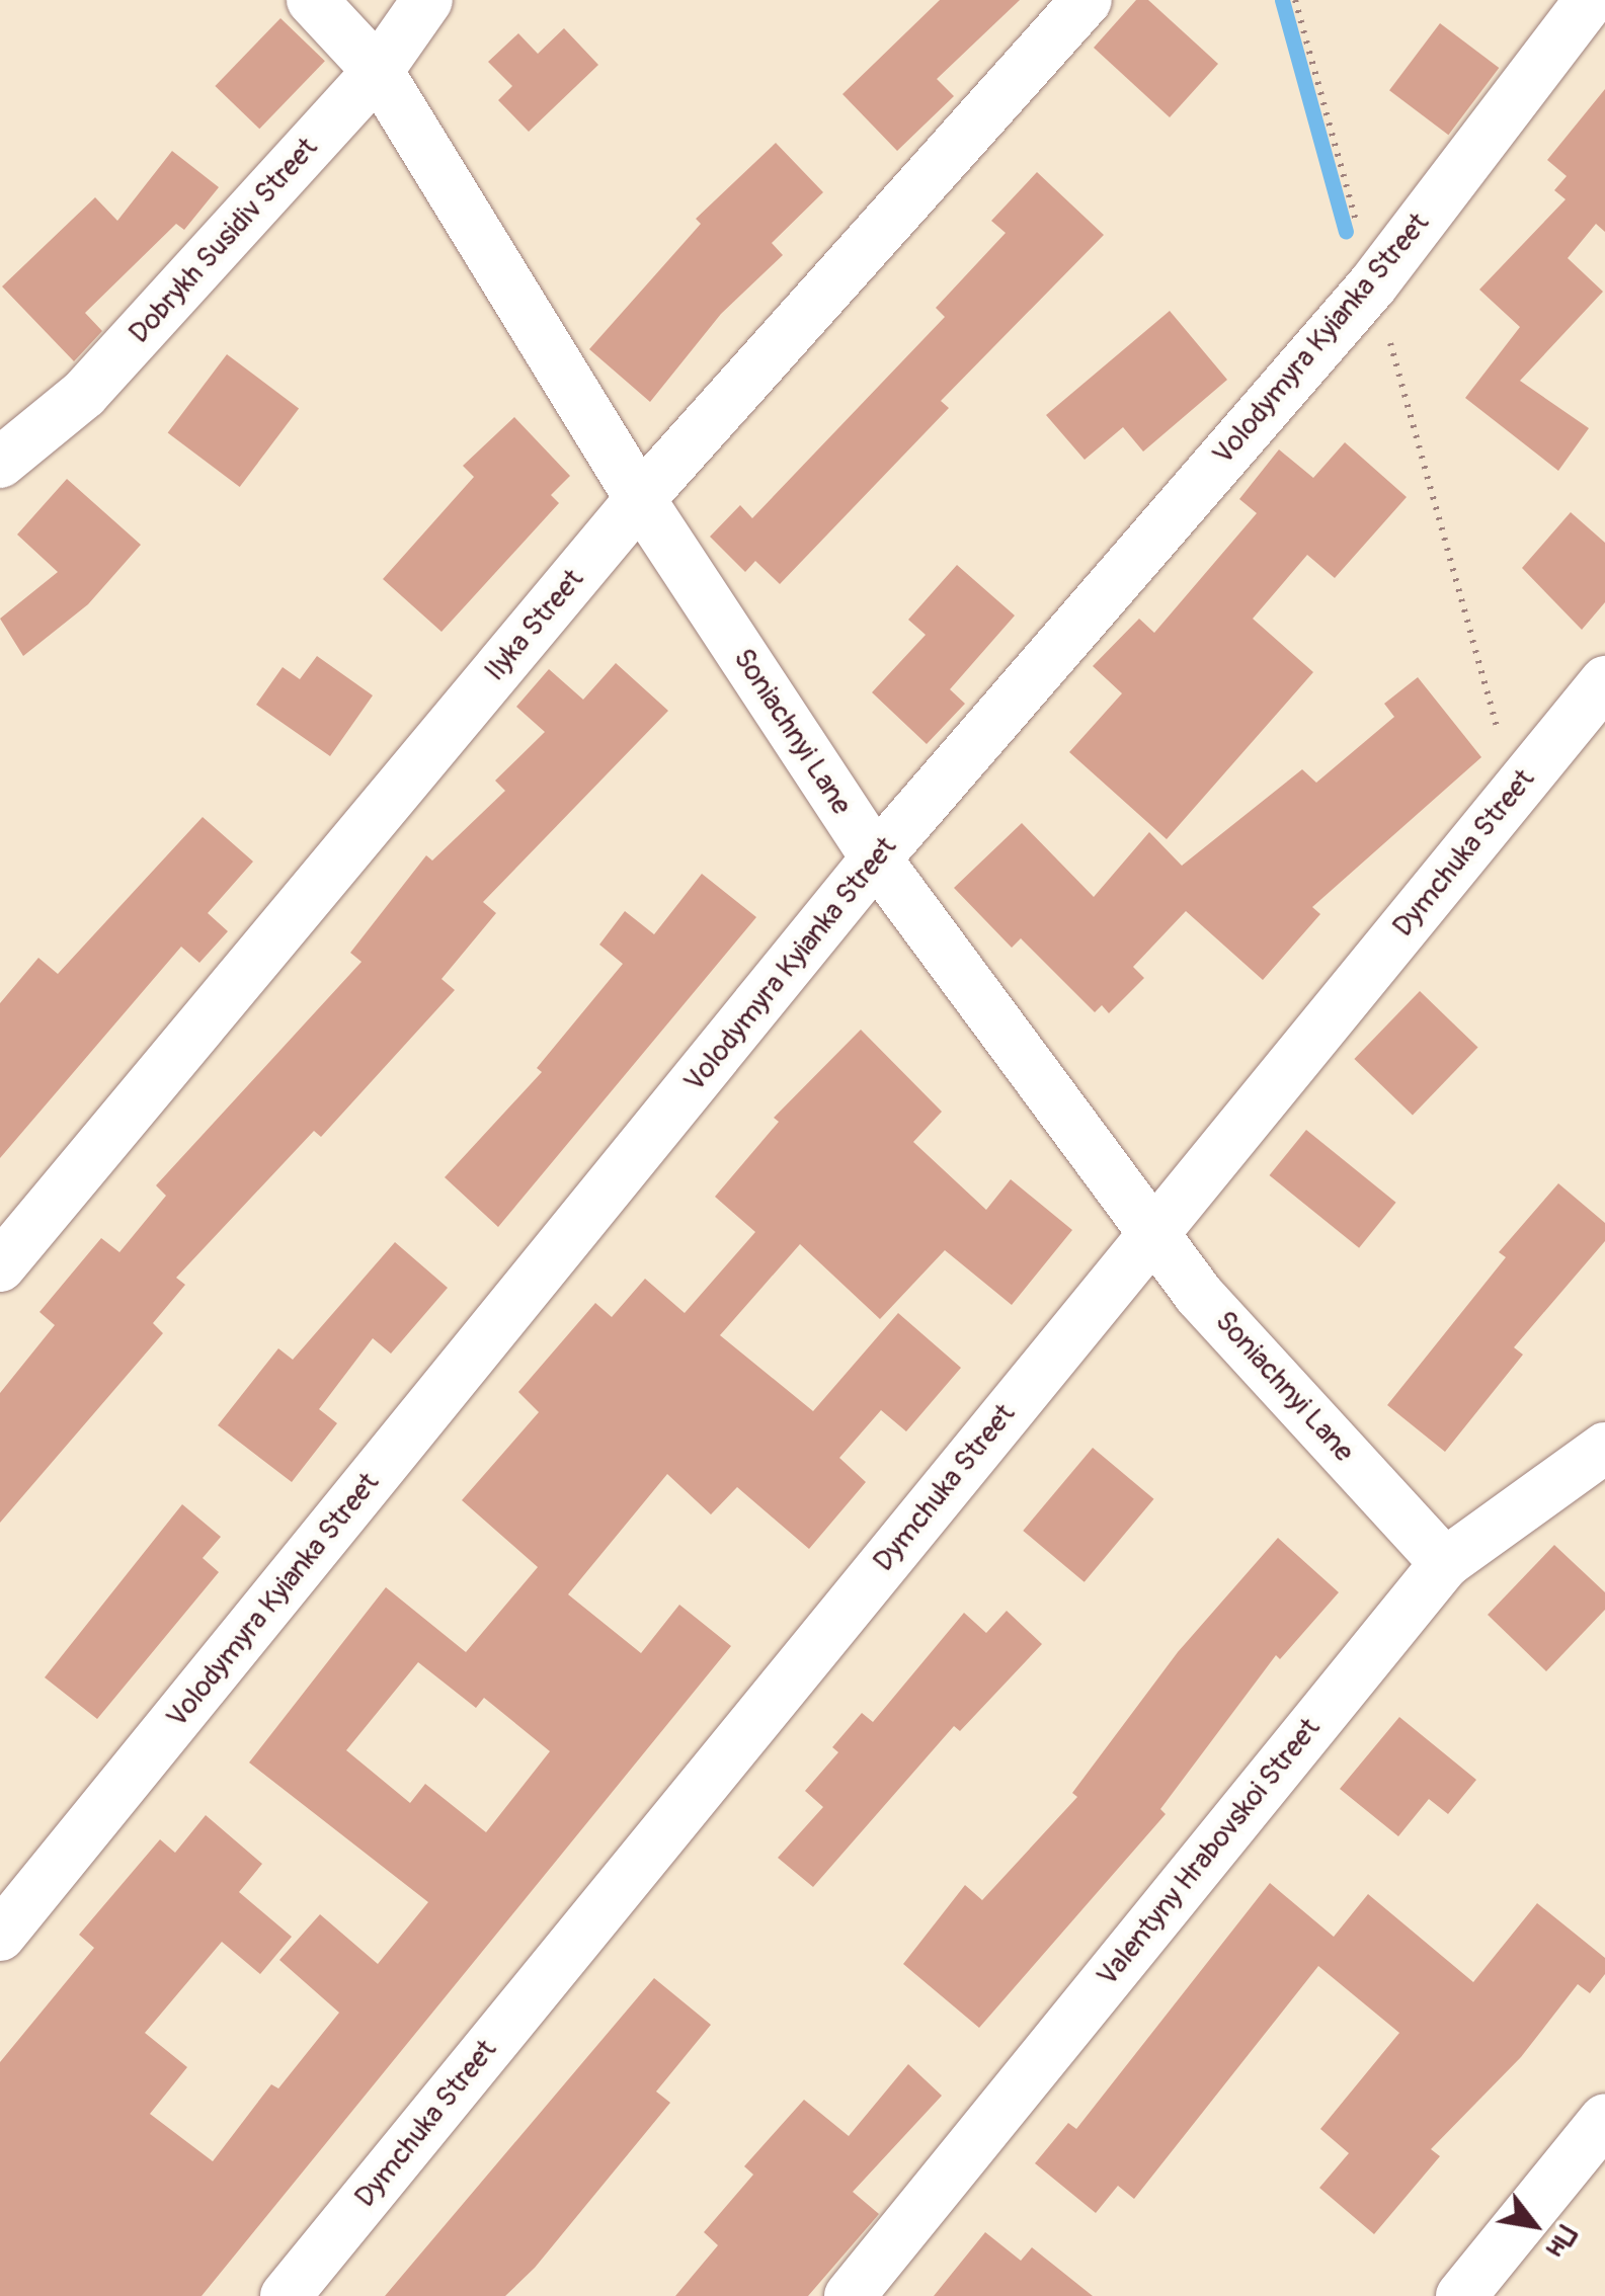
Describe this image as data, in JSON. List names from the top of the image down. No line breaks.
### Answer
{"streets":{"street":["Dobrykh Susidiv Street","Volodymyra Kyianka Street","Ilyka Street","Soniachnyi Lane","Dymchuka Street","Valentyny Hrabovskoi Street"]},"crossings":[["Dobrykh Susidiv Street","Soniachnyi Lane"],["Volodymyra Kyianka Street","Soniachnyi Lane"],["Ilyka Street","Soniachnyi Lane"],["Soniachnyi Lane","Dymchuka Street"],["Soniachnyi Lane","Valentyny Hrabovskoi Street"]],"north":"bottom right"}
